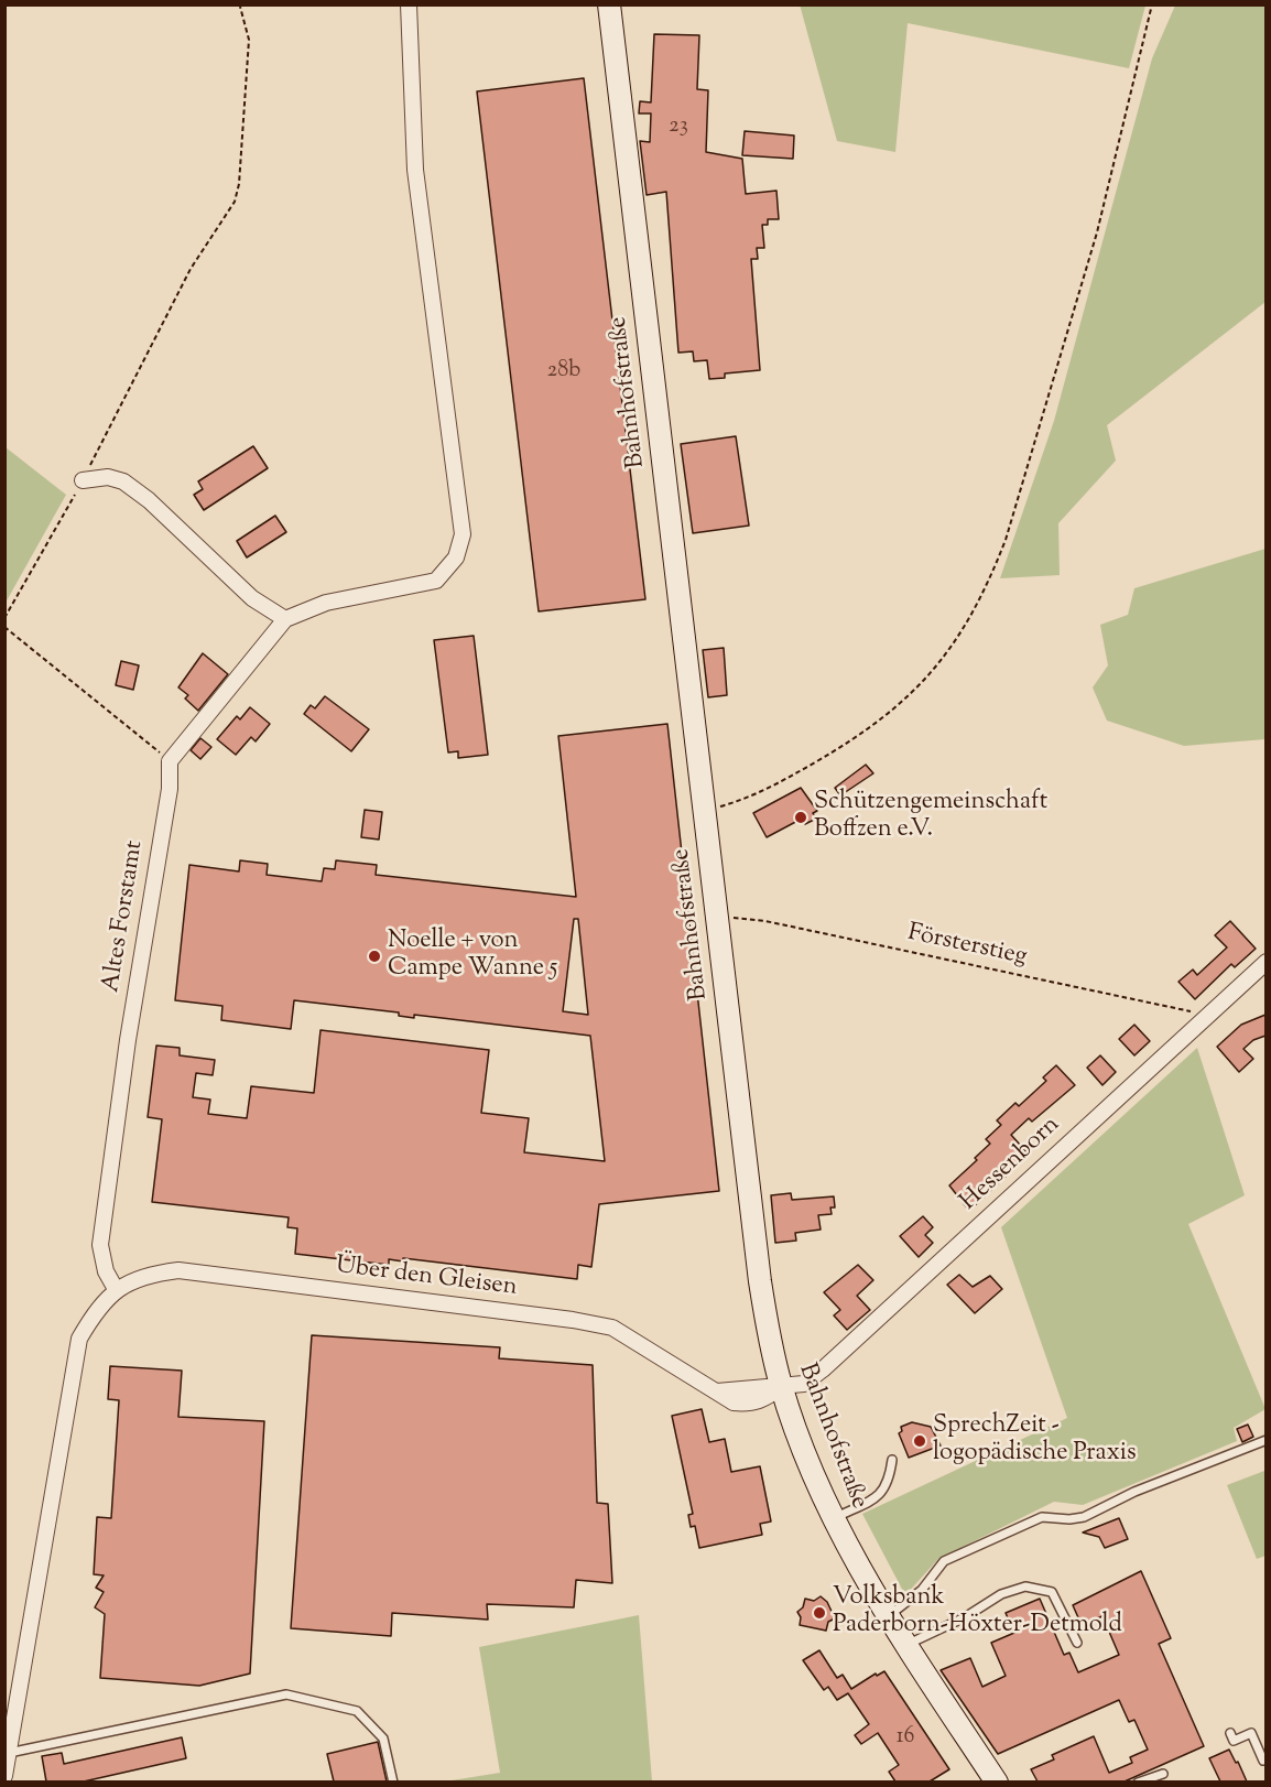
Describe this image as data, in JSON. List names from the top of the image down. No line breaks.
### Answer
{"streets":{"main road":["Bahnhofstraße"],"street":["Altes Forstamt","Hessenborn","Über den Gleisen"],"path":["Försterstieg"]},"crossings":[["Bahnhofstraße","Försterstieg"],["Bahnhofstraße","Hessenborn"],["Bahnhofstraße","Über den Gleisen"],["Altes Forstamt","Über den Gleisen"],["Försterstieg","Hessenborn"],["Hessenborn","Über den Gleisen"]],"places":["Schützengemeinschaft Boffzen e.V.","Noelle + von Campe Wanne 5","SprechZeit - logopädische Praxis","Volksbank Paderborn-Höxter-Detmold"],"house_numbers":["23","28b","16"]}
